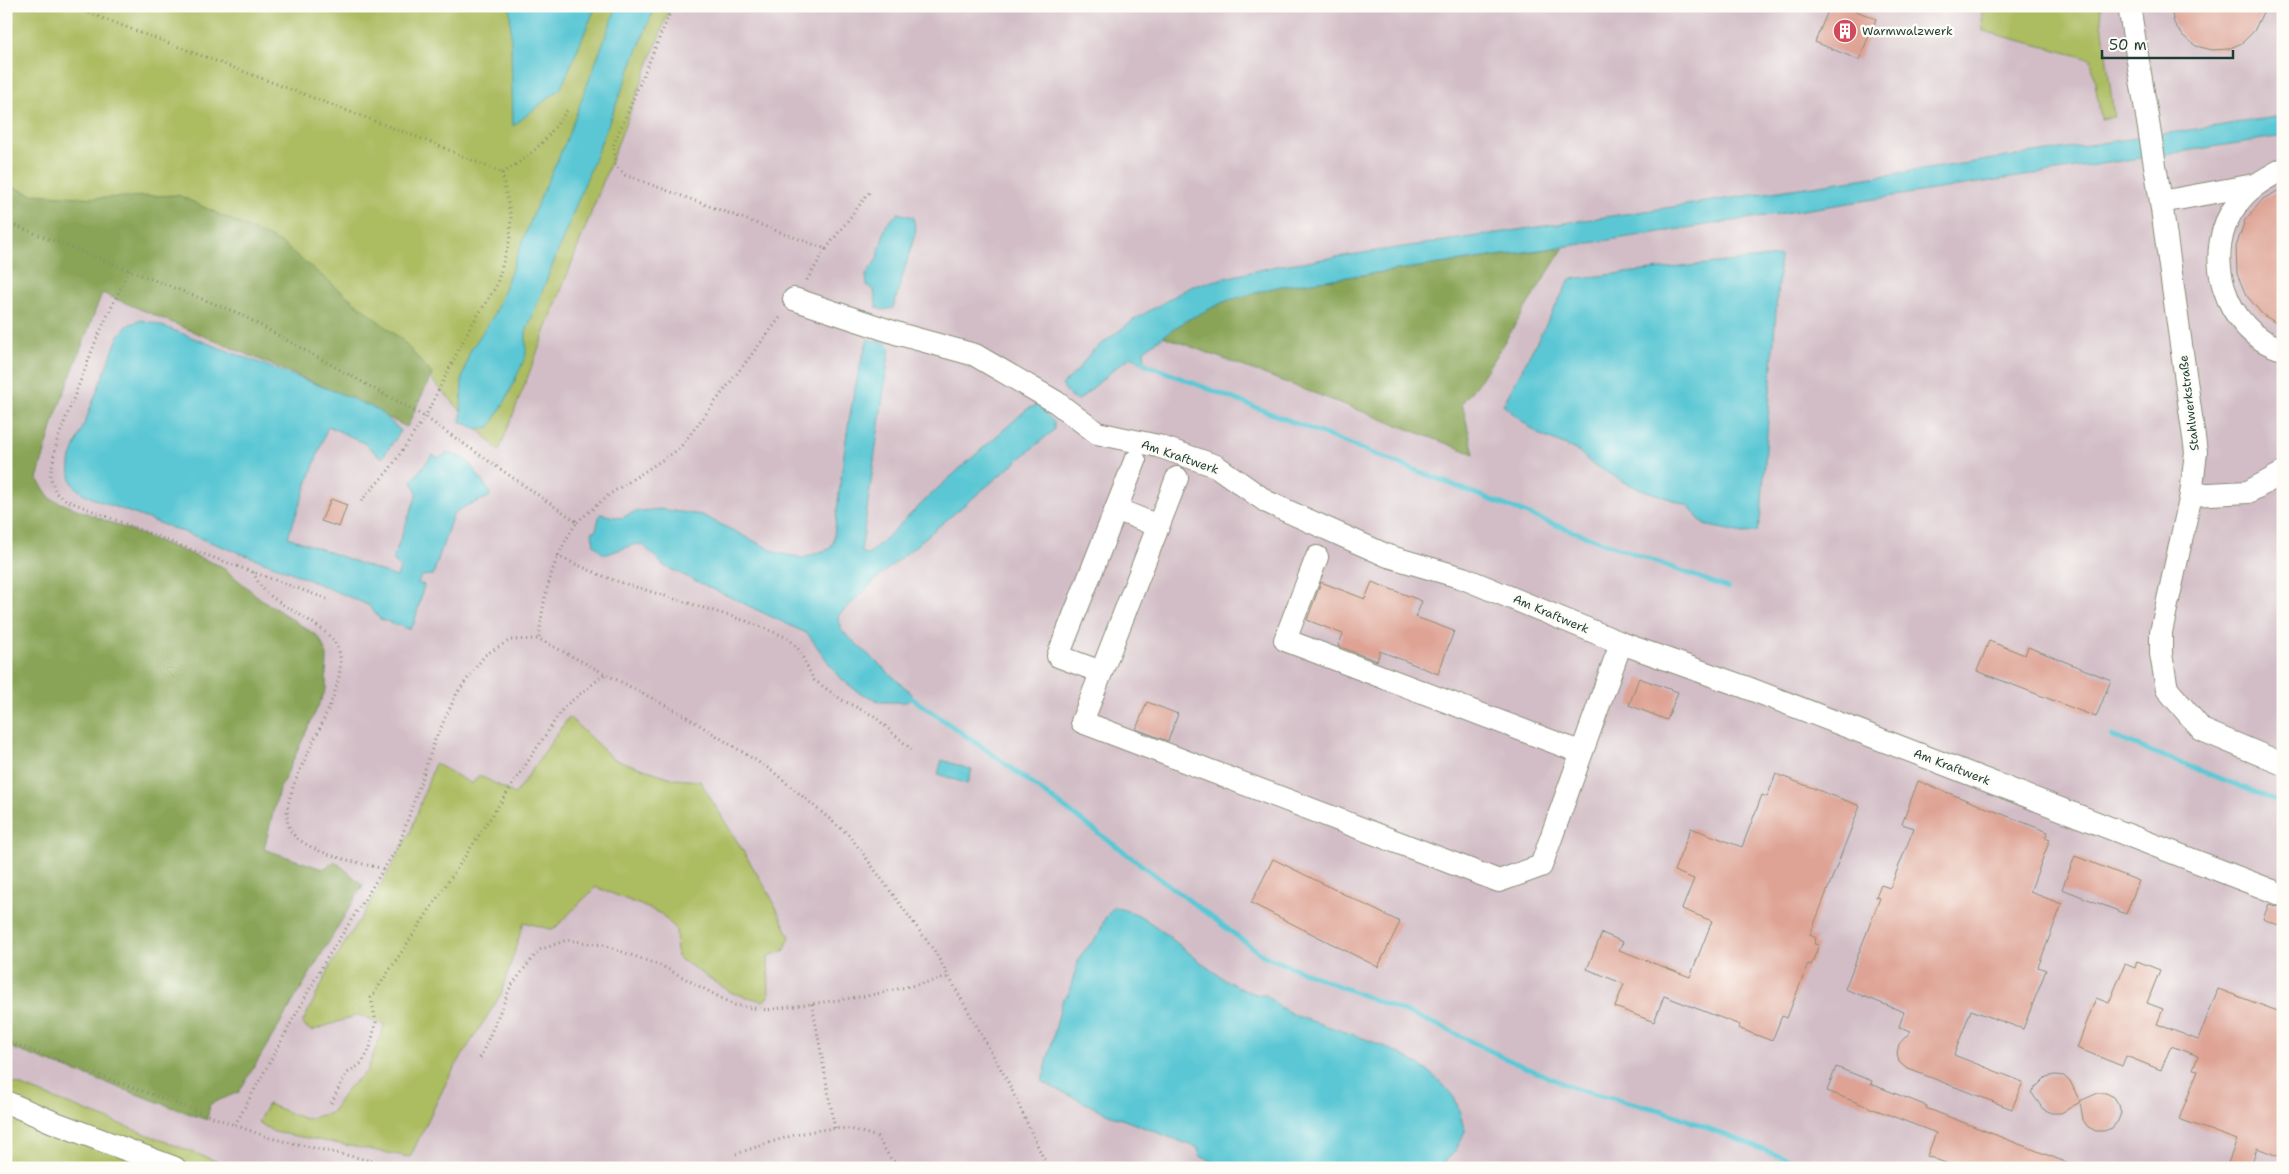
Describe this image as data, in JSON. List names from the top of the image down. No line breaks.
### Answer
{"streets":{"street":["Stahlwerkstraße","Am Kraftwerk"]},"places":{"building":["Warmwalzwerk"]},"scale_bar":"50 m"}
